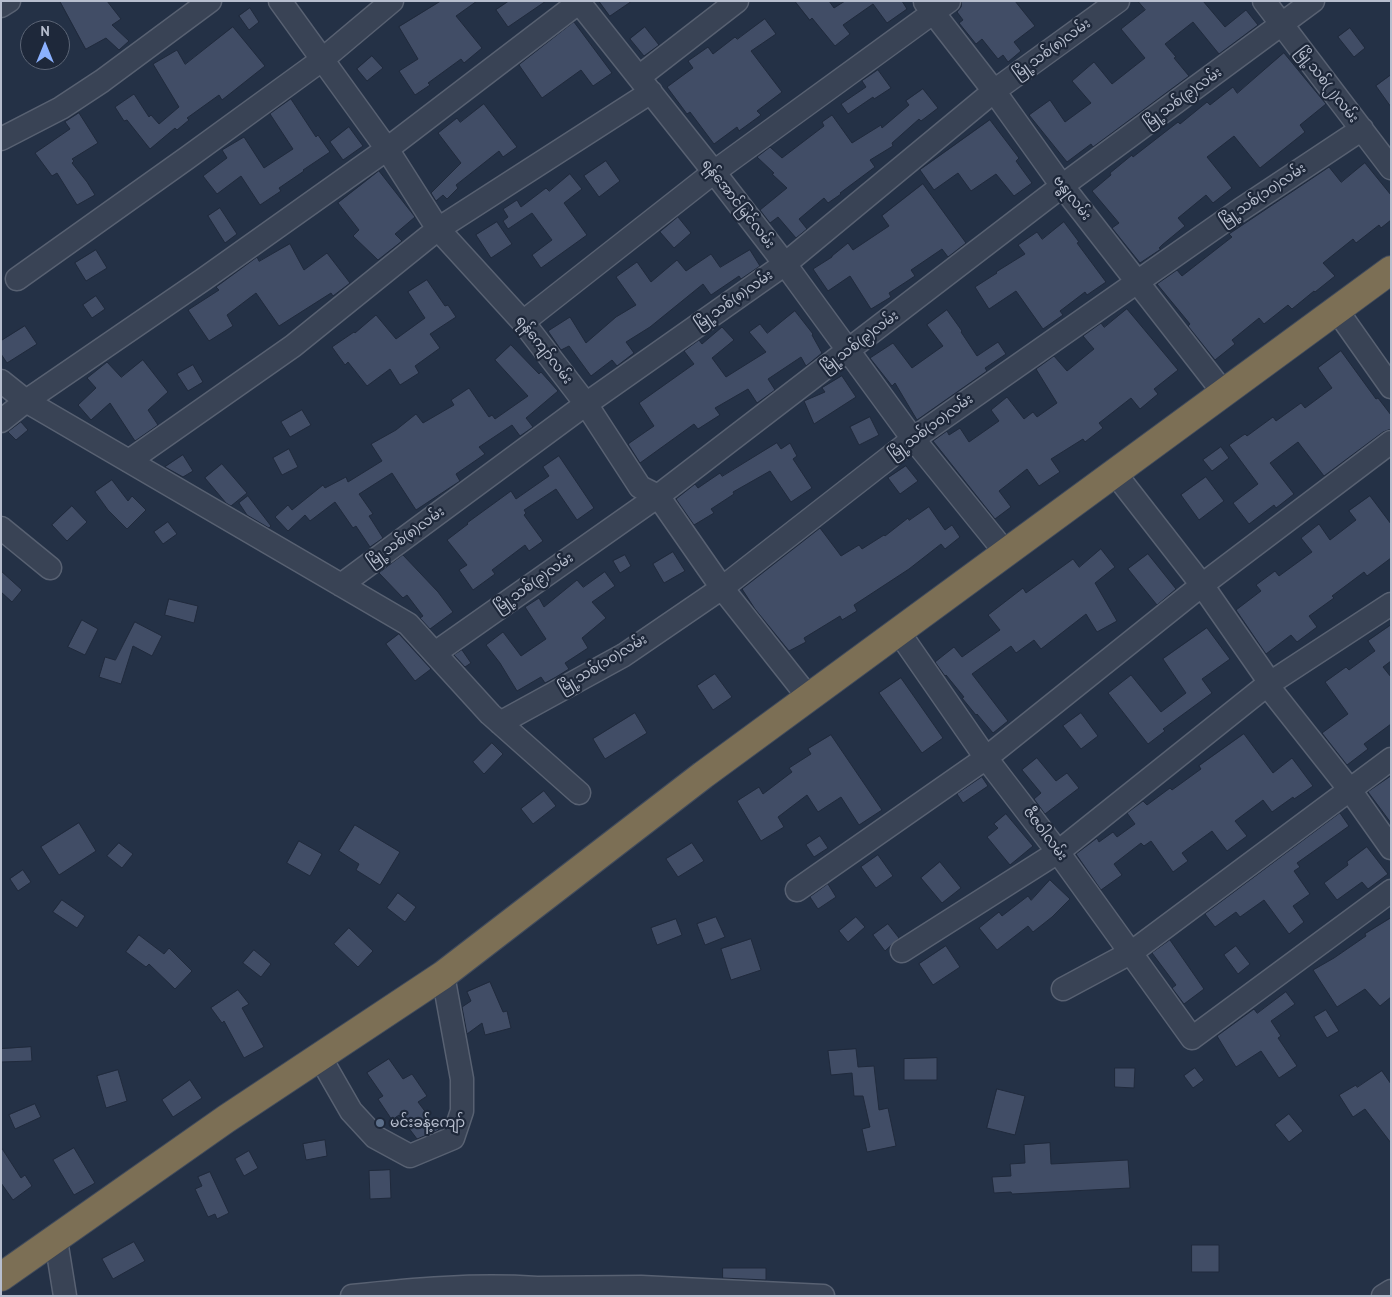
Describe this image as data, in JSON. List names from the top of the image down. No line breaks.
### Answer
{"streets":{"street":["မြို့သစ်(၈)လမ်း","မြို့သစ်(၂)လမ်း","မြို့သစ်(၉)လမ်း","မြို့သစ်(၁၀)လမ်း","ဗန္ဓုလမ်း","ရန်အောင်မြင်လမ်း","ရန်ကျော်လမ်း","ဇီဇဝါလမ်း"]},"crossings":[["မြို့သစ်(၈)လမ်း","ဗန္ဓုလမ်း"],["မြို့သစ်(၈)လမ်း","ရန်အောင်မြင်လမ်း"],["မြို့သစ်(၈)လမ်း","ရန်ကျော်လမ်း"],["မြို့သစ်(၂)လမ်း","မြို့သစ်(၉)လမ်း"],["မြို့သစ်(၂)လမ်း","မြို့သစ်(၁၀)လမ်း"],["မြို့သစ်(၉)လမ်း","ဗန္ဓုလမ်း"],["မြို့သစ်(၉)လမ်း","ရန်အောင်မြင်လမ်း"],["မြို့သစ်(၉)လမ်း","ရန်ကျော်လမ်း"],["မြို့သစ်(၁၀)လမ်း","ဗန္ဓုလမ်း"],["မြို့သစ်(၁၀)လမ်း","ရန်အောင်မြင်လမ်း"],["မြို့သစ်(၁၀)လမ်း","ရန်ကျော်လမ်း"]],"places":["မင်းခန့်ကျော်"],"north":"top"}
